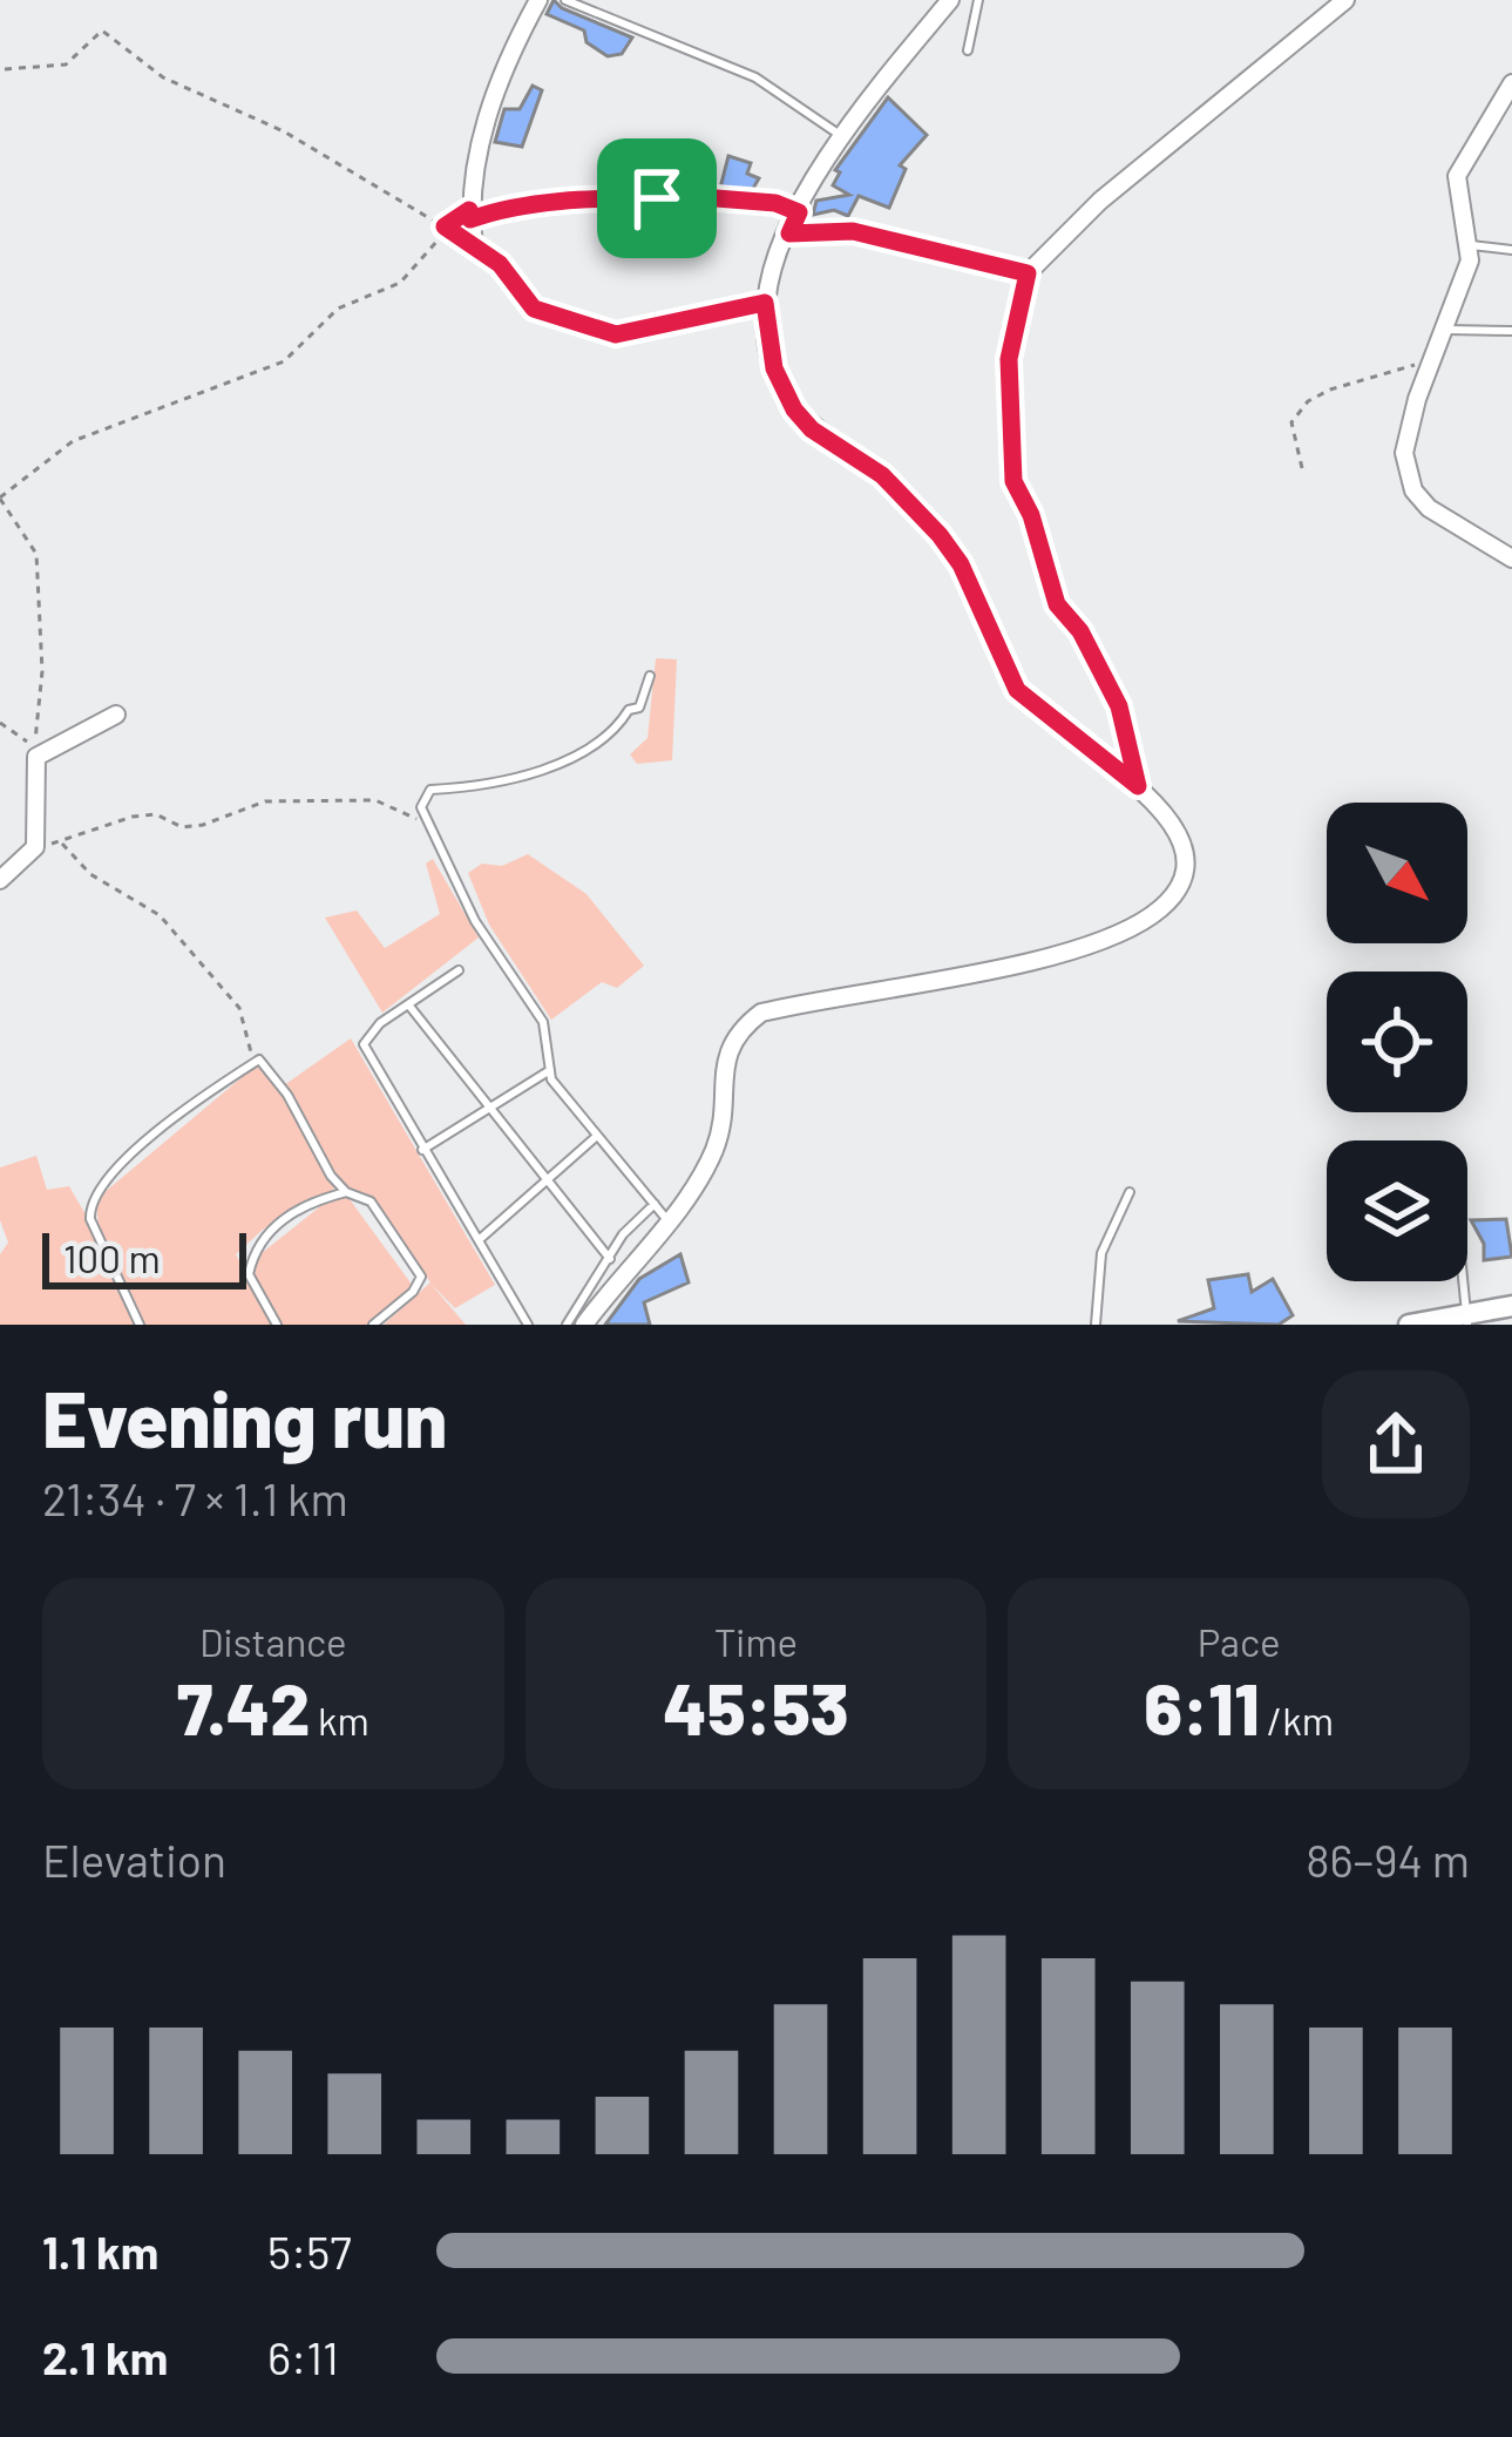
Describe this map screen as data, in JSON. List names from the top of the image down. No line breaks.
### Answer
{"scale_bar":"100 m","north":"bottom right","page":{"scale":"100 m","heading":["Evening run","21:34 · 7 × 1.1 km"],"stats":[["Distance","7.42 km"],["Time","45:53"],["Pace","6:11 /km"]],"chart":["Elevation","86–94 m"],"list":[{"name":"1.1 km","note":"5:57"},{"name":"2.1 km","note":"6:11"}]}}
